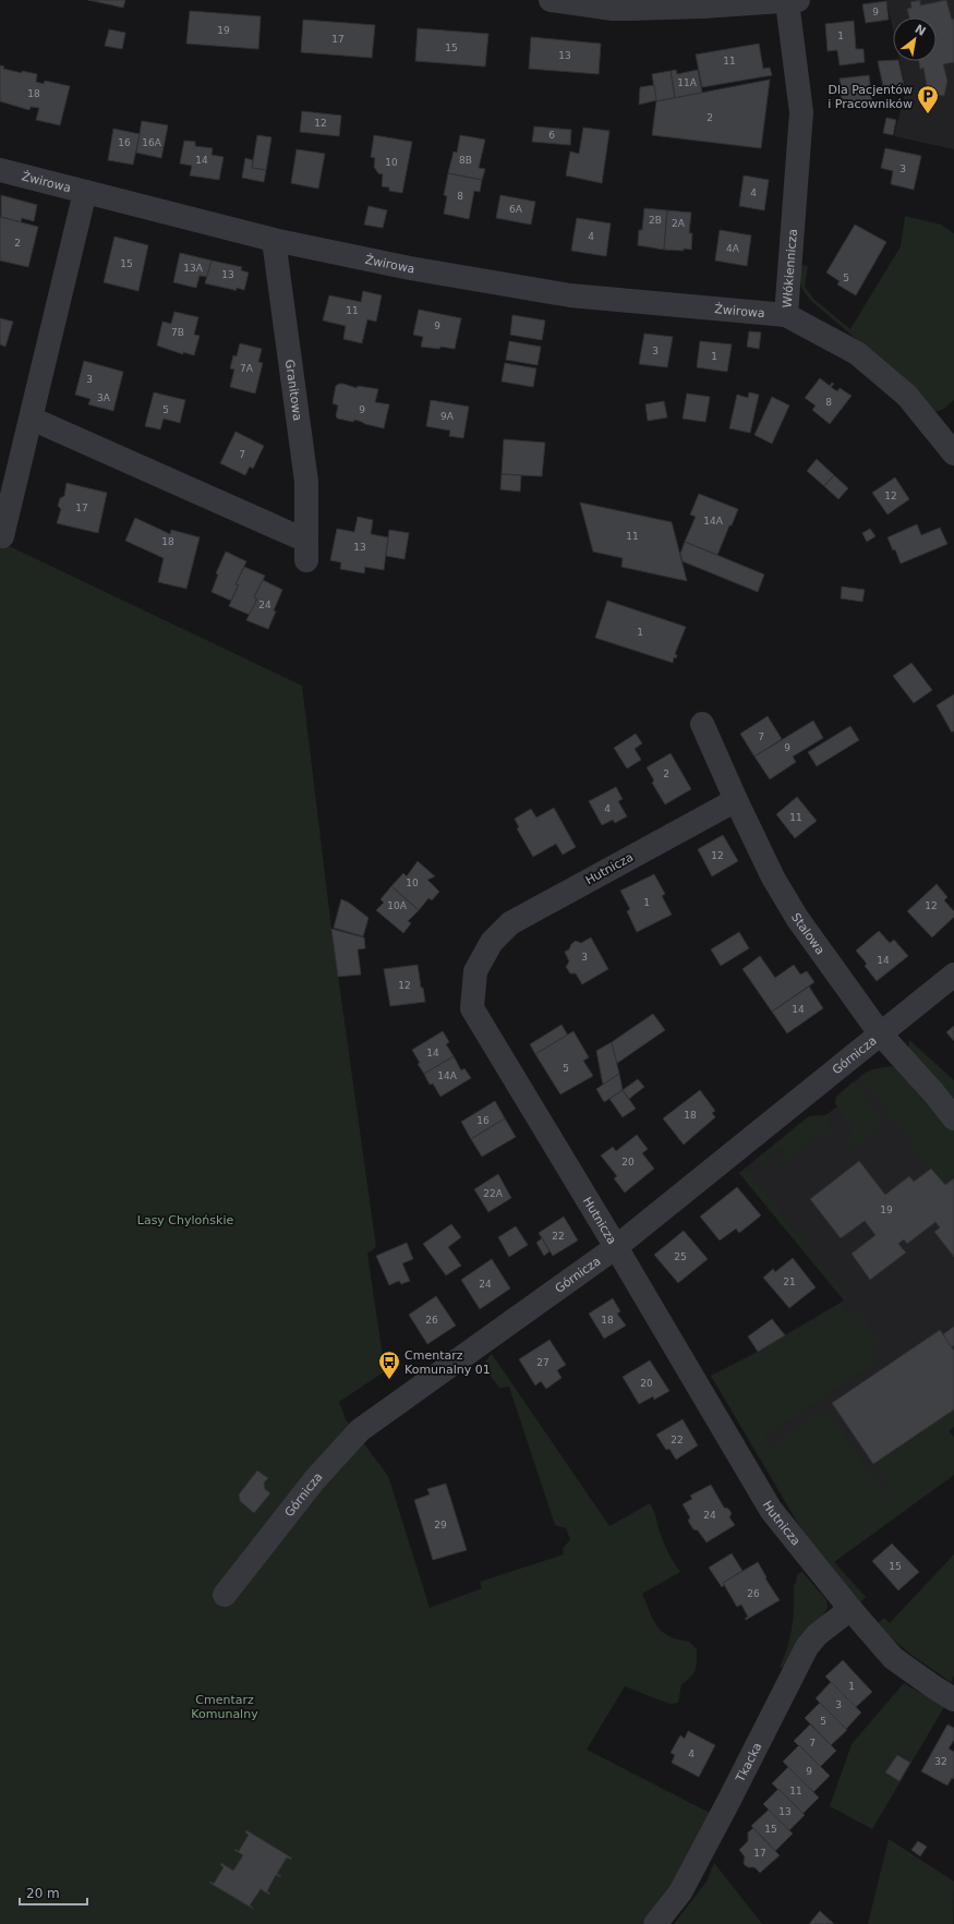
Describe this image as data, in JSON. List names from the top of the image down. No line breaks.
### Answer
{"streets":{"street":["Żwirowa","Włókiennicza","Granitowa","Hutnicza","Stalowa","Górnicza","Tkacka"]},"crossings":[["Żwirowa","Włókiennicza"],["Żwirowa","Granitowa"],["Hutnicza","Stalowa"],["Hutnicza","Górnicza"],["Hutnicza","Tkacka"],["Stalowa","Górnicza"]],"parks":["Lasy Chylońskie","Cmentarz Komunalny"],"places":{"parking":["Dla Pacjentów i Pracowników"],"bus stop":["Cmentarz Komunalny 01"]},"house_numbers":["9","19","1","17","15","13","11","11A","18","2","12","6","16","16A","14","8B","10","3","4","8","6A","2B","2A","4","2","4A","15","13A","13","5","11","9","7B","3","1","7A","3","3A","8","5","9","9A","7","12","17","14A","11","18","13","24","1","7","9","2","4","11","12","10","1","10A","12","3","14","12","14","14","5","14A","18","16","20","22A","19","22","25","21","24","26","18","27","20","22","24","29","15","26","1","3","5","7","4","32","9","11","13","15","17"],"scale_bar":"20 m","north":"top right"}
